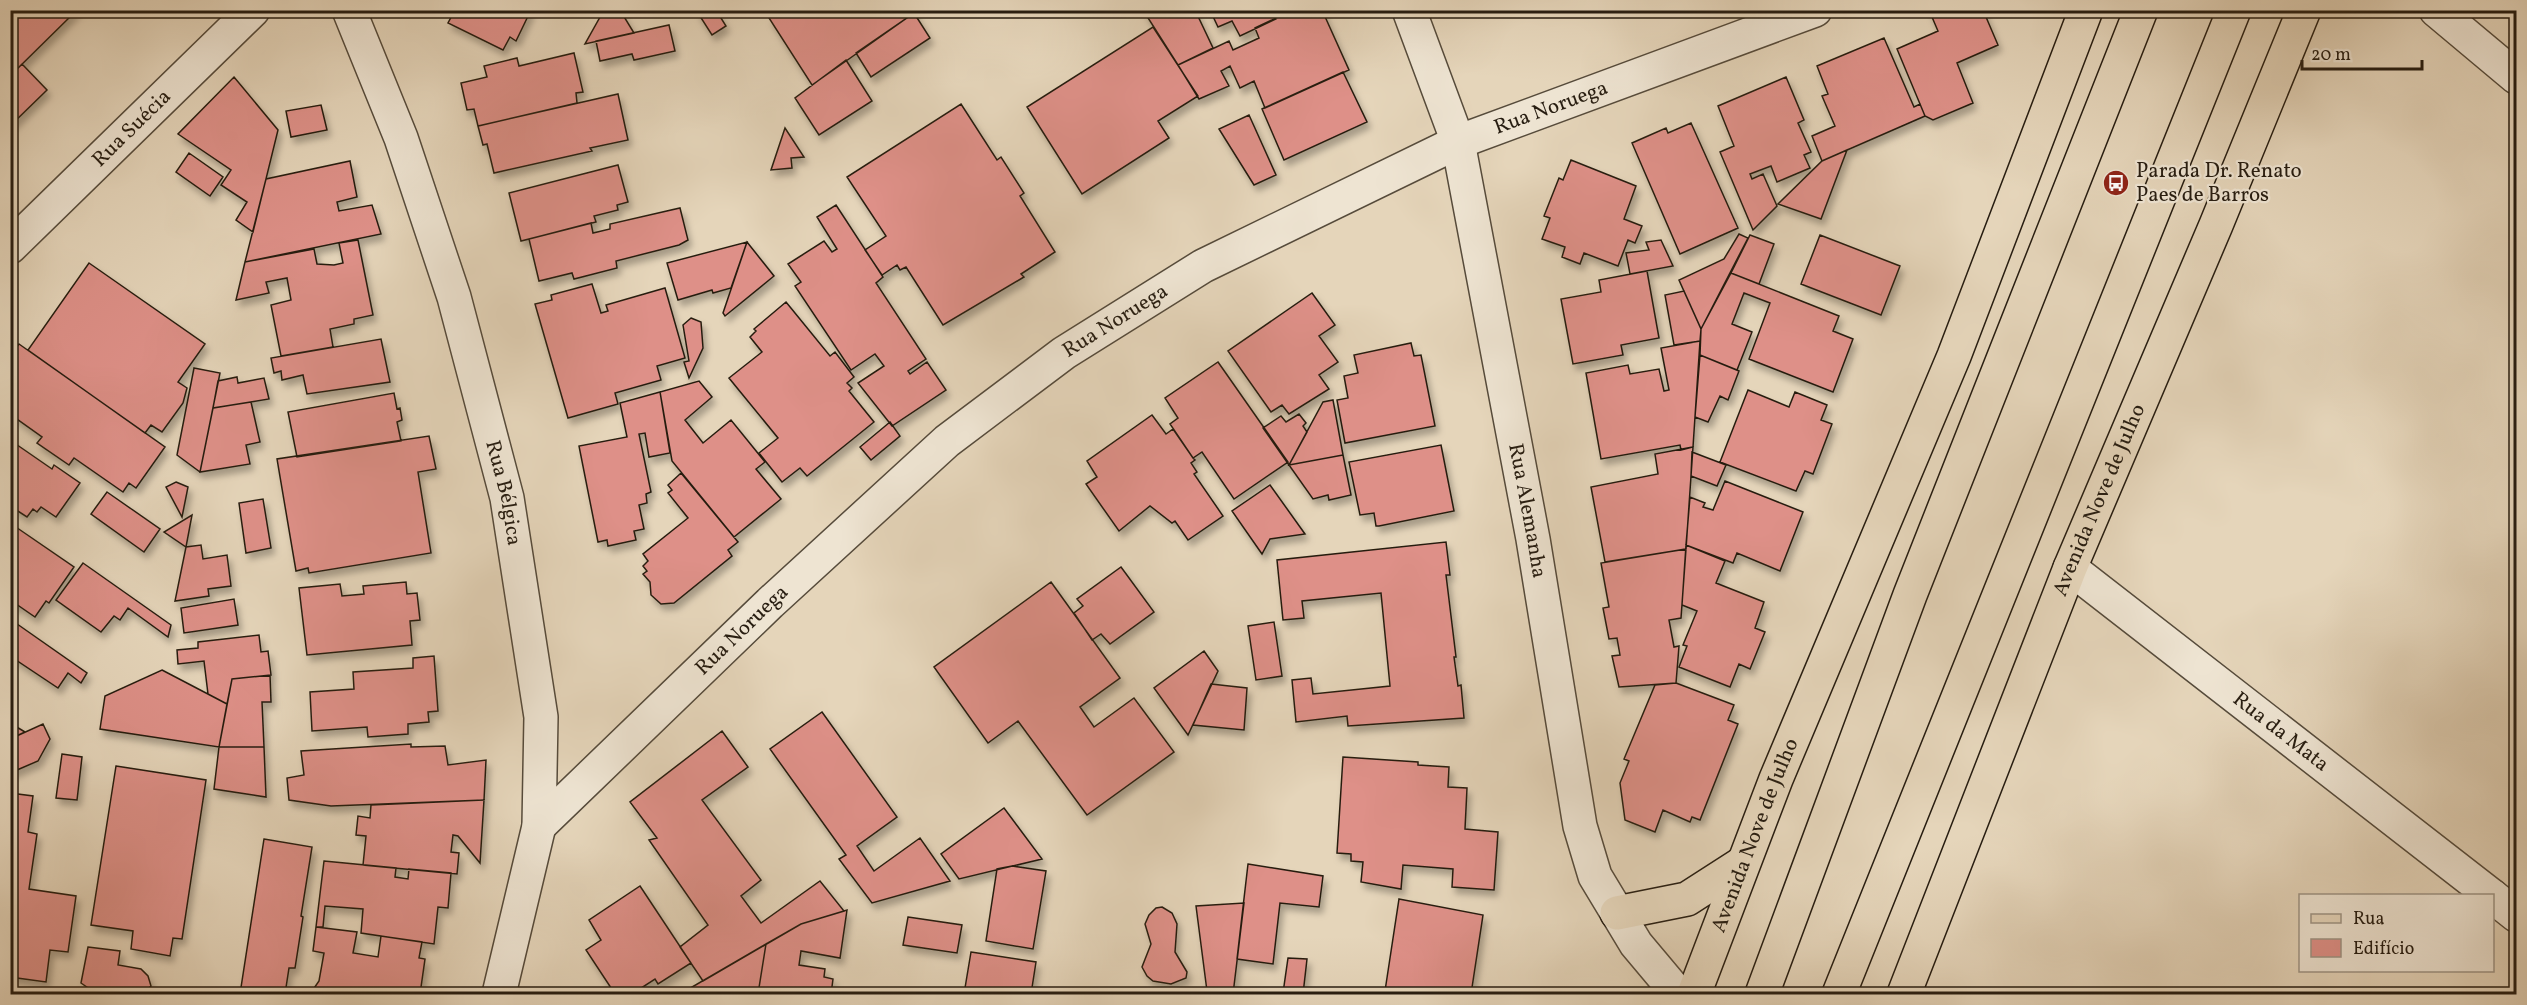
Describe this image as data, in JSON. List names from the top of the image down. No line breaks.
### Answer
{"streets":{"main road":["Avenida Nove de Julho"],"street":["Rua Noruega","Rua Suécia","Rua Bélgica","Rua Alemanha","Rua da Mata"]},"crossings":[["Rua Noruega","Rua Bélgica"],["Rua Noruega","Rua Alemanha"],["Avenida Nove de Julho","Rua da Mata"]],"places":{"bus stop":["Parada Dr. Renato Paes de Barros"]},"legend":["Rua","Edifício"],"scale_bar":"20 m"}
